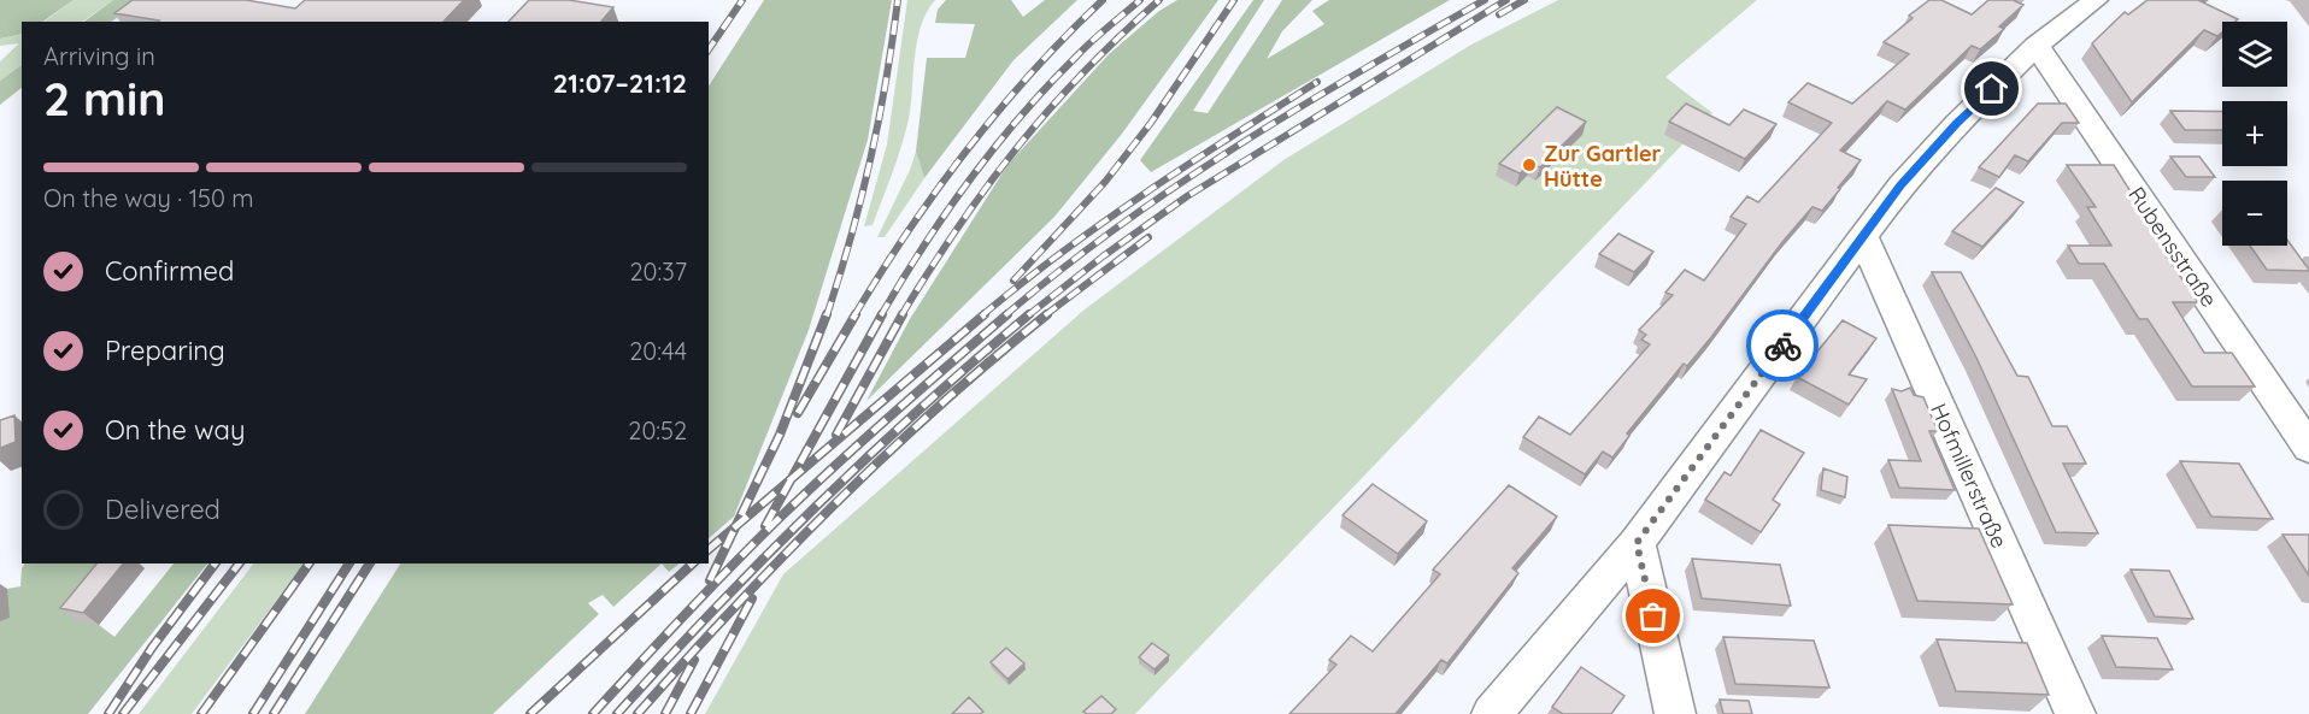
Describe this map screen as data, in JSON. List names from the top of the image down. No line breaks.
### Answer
{"streets":{"street":["Rubensstraße","Hofmillerstraße"]},"places":["Zur Gartler Hütte"],"page":{"map_buttons":["+","−"],"heading":["2 min","Arriving in","21:07–21:12"],"bar":"On the way · 150 m","list":[["Confirmed","20:37"],["Preparing","20:44"],["On the way","20:52"],"Delivered"]}}
